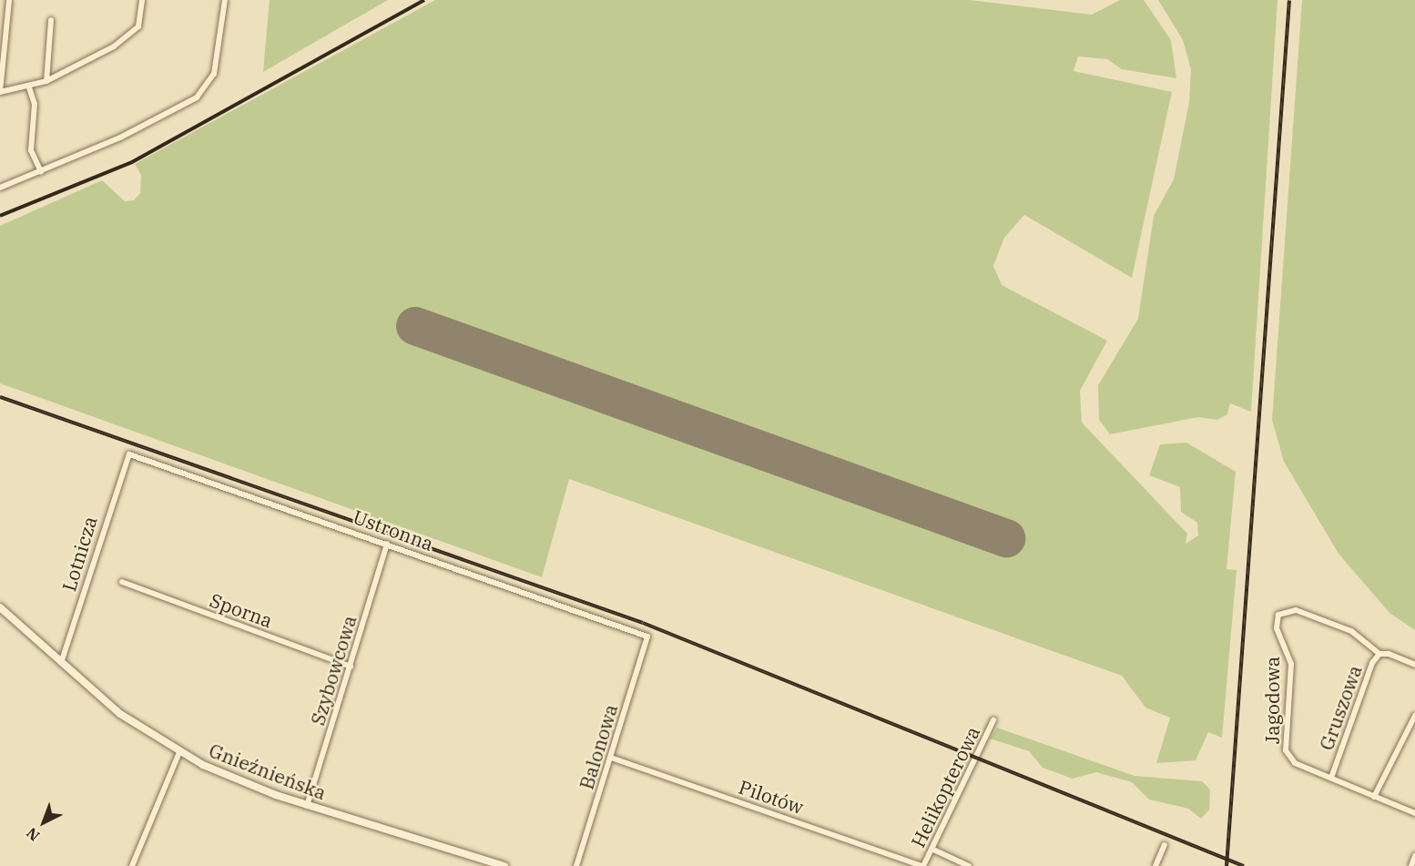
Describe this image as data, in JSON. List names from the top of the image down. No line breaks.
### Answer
{"streets":{"main road":["Gnieźnieńska"],"street":["Ustronna","Lotnicza","Sporna","Szybowcowa","Jagodowa","Gruszowa","Balonowa","Helikopterowa","Pilotów"]},"crossings":[["Ustronna","Lotnicza"],["Ustronna","Szybowcowa"],["Ustronna","Balonowa"],["Lotnicza","Gnieźnieńska"],["Sporna","Szybowcowa"],["Szybowcowa","Gnieźnieńska"],["Jagodowa","Gruszowa"],["Balonowa","Pilotów"],["Helikopterowa","Pilotów"]],"north":"bottom left"}
